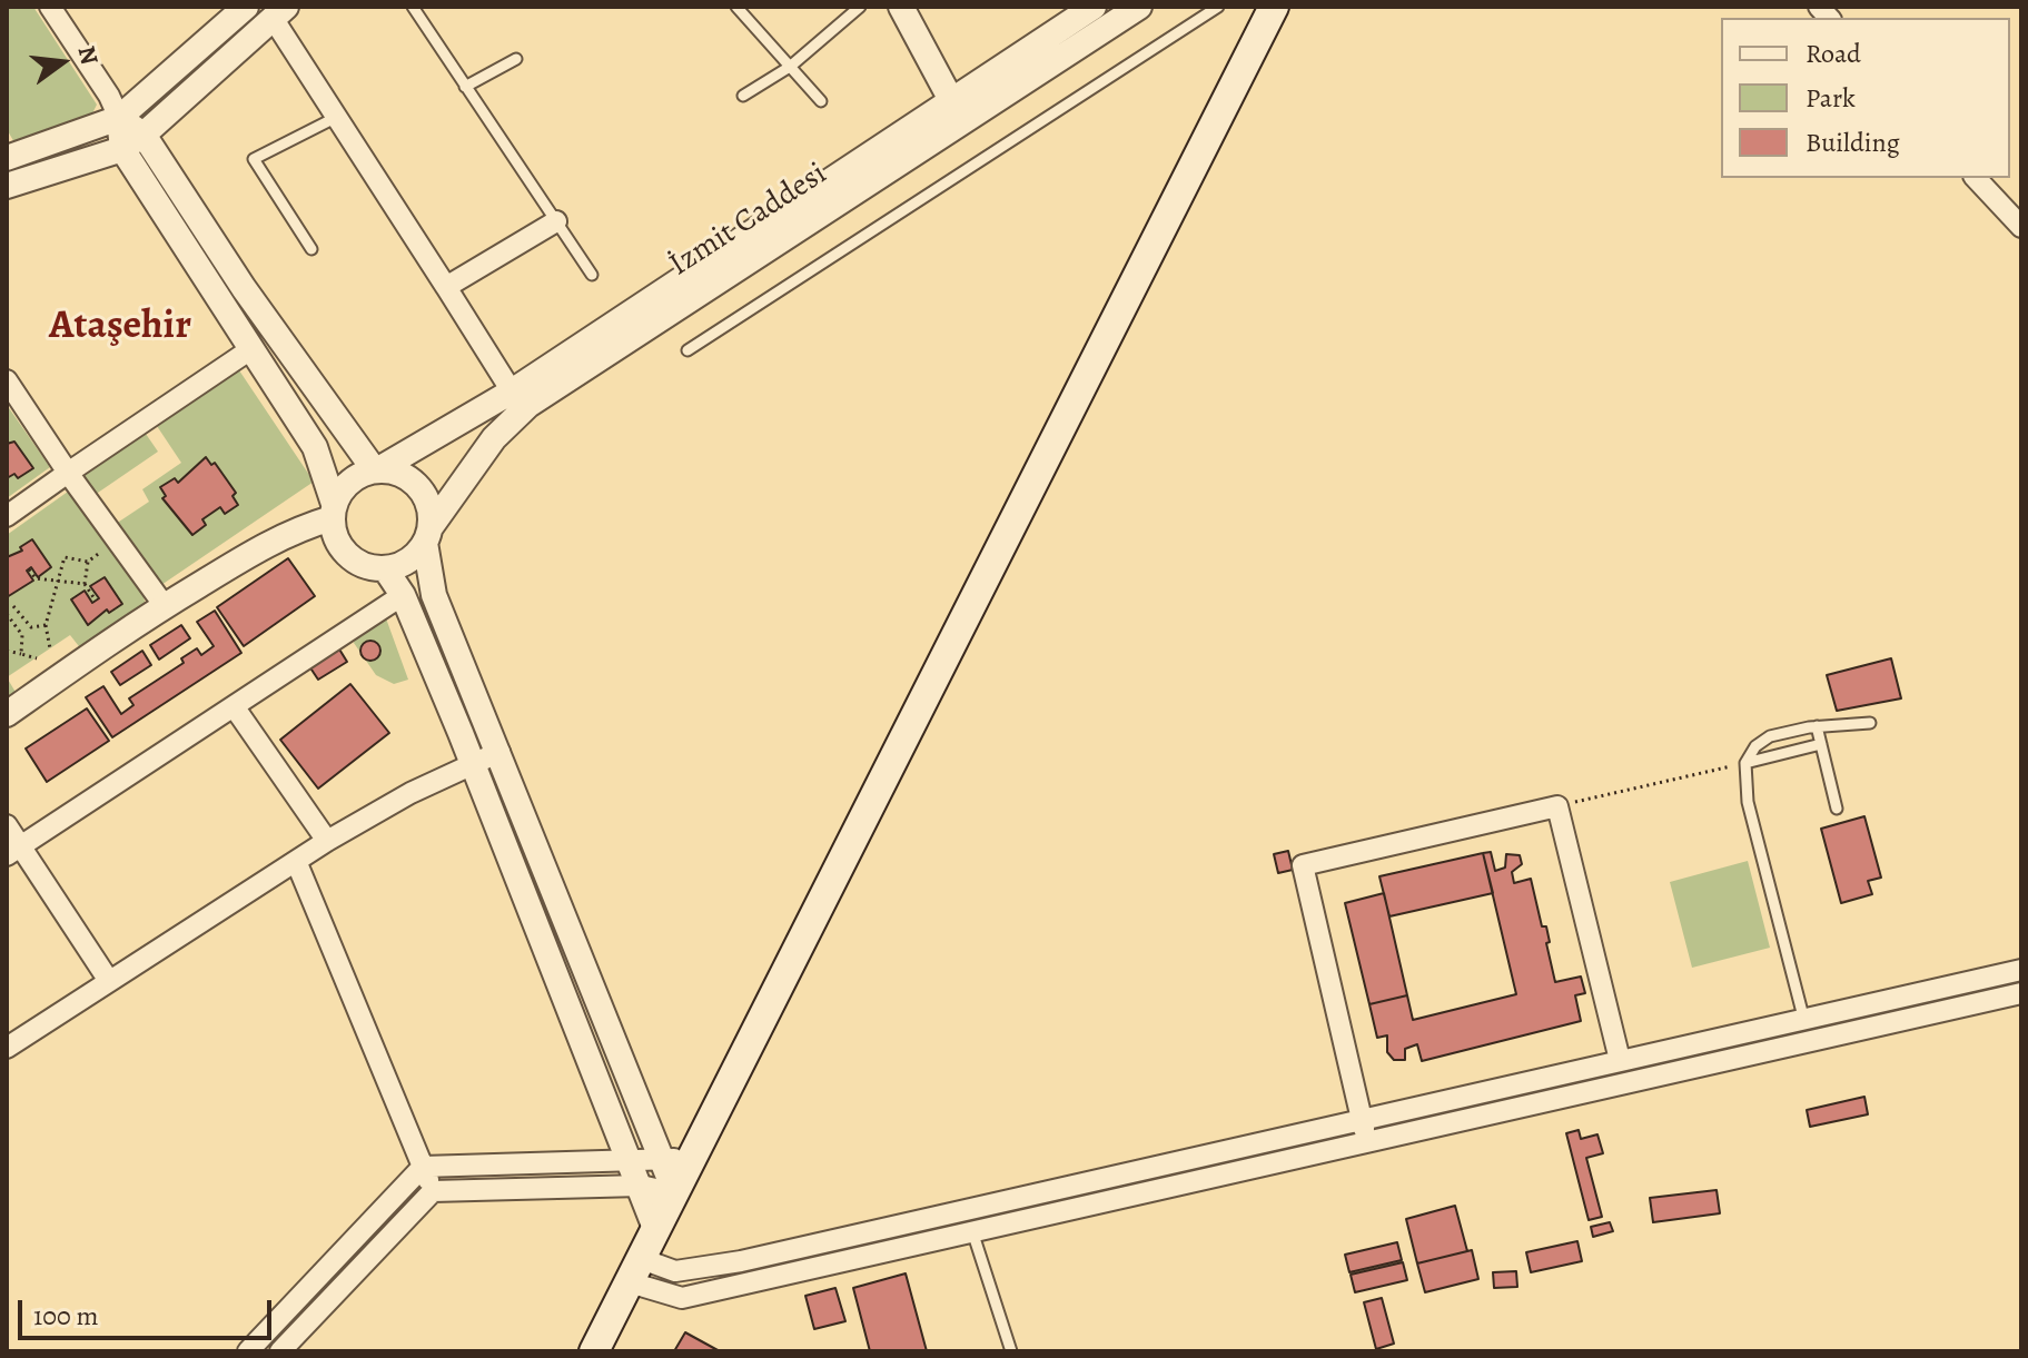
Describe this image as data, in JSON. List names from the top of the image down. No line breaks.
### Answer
{"streets":{"street":["İzmit Caddesi"]},"districts":["Ataşehir"],"legend":["Road","Park","Building"],"scale_bar":"100 m","north":"right"}
